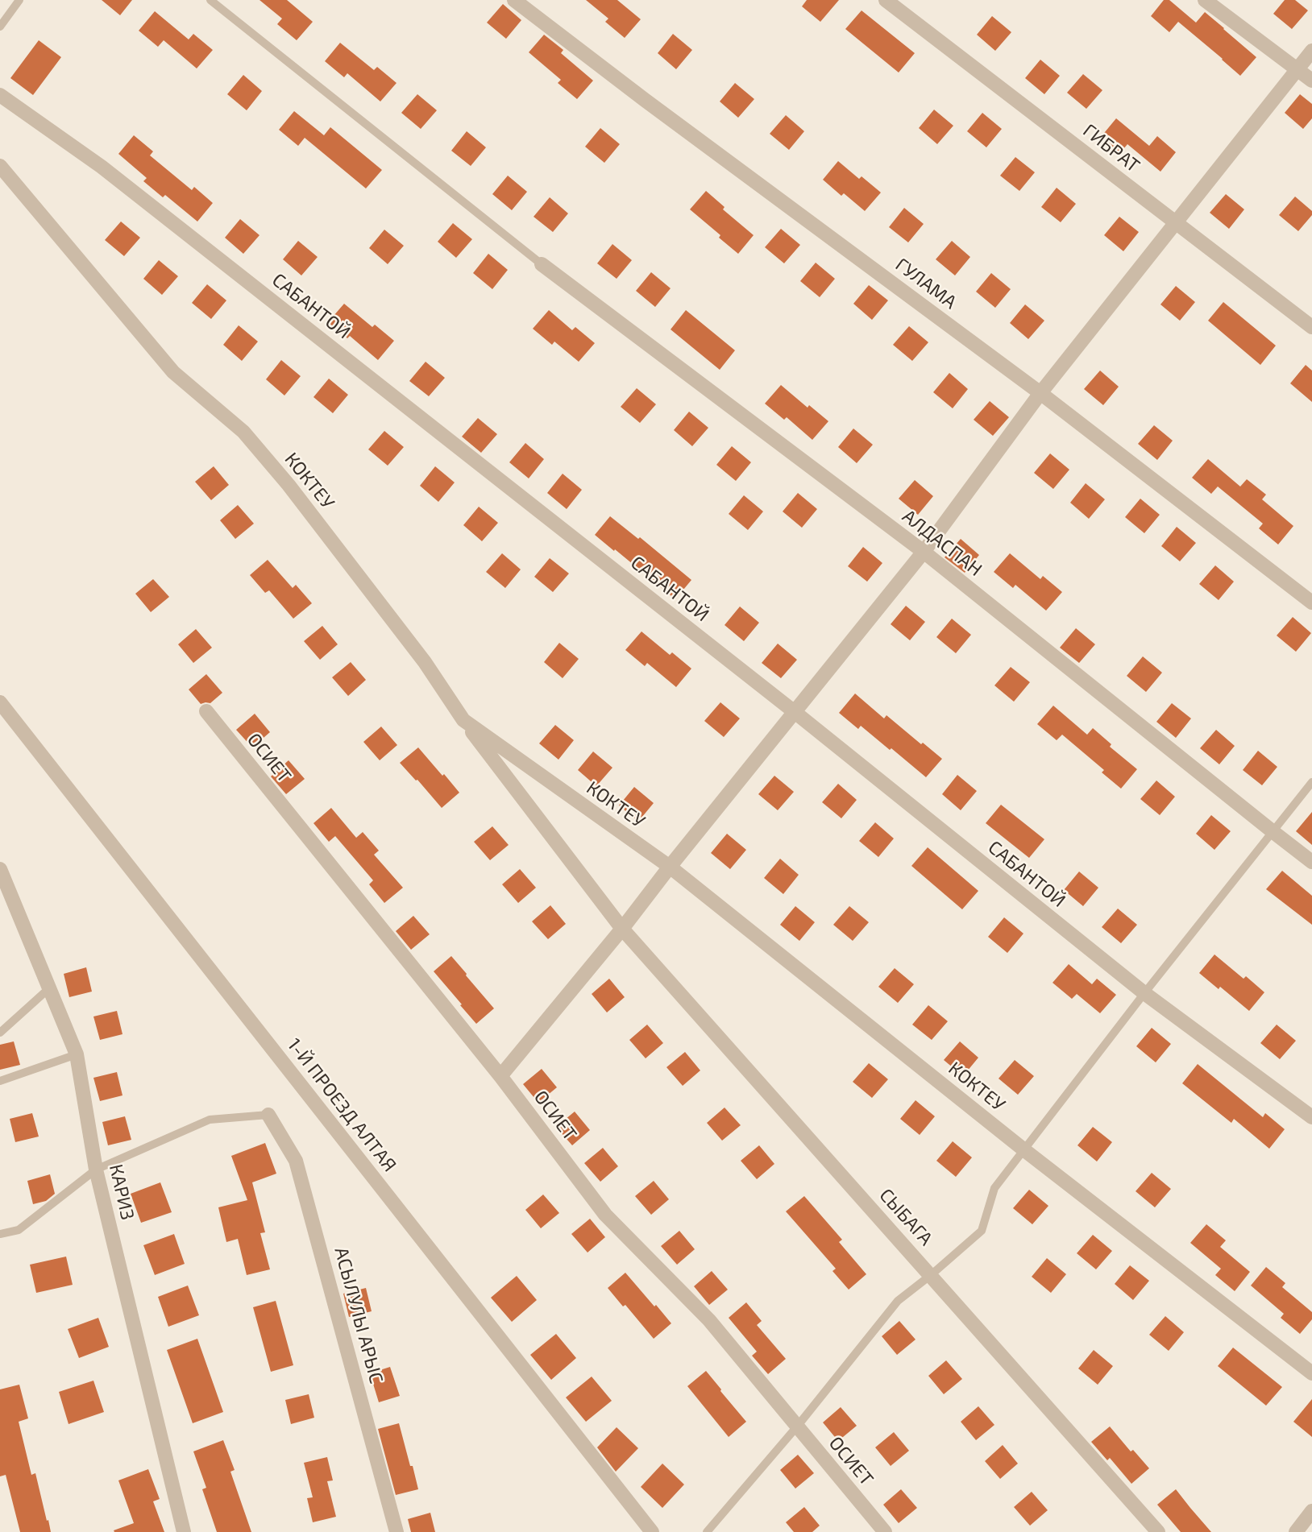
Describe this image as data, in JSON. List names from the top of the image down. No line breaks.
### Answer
{"streets":{"street":["ГИБРАТ","ГУЛАМА","САБАНТОЙ","КОКТЕУ","АЛДАСПАН","ОСИЕТ","1-Й ПРОЕЗД АЛТАЯ","КАРИЗ","СЫБАГА","АСЫЛУЛЫ АРЫС"]},"crossings":[["КОКТЕУ","СЫБАГА"]]}
